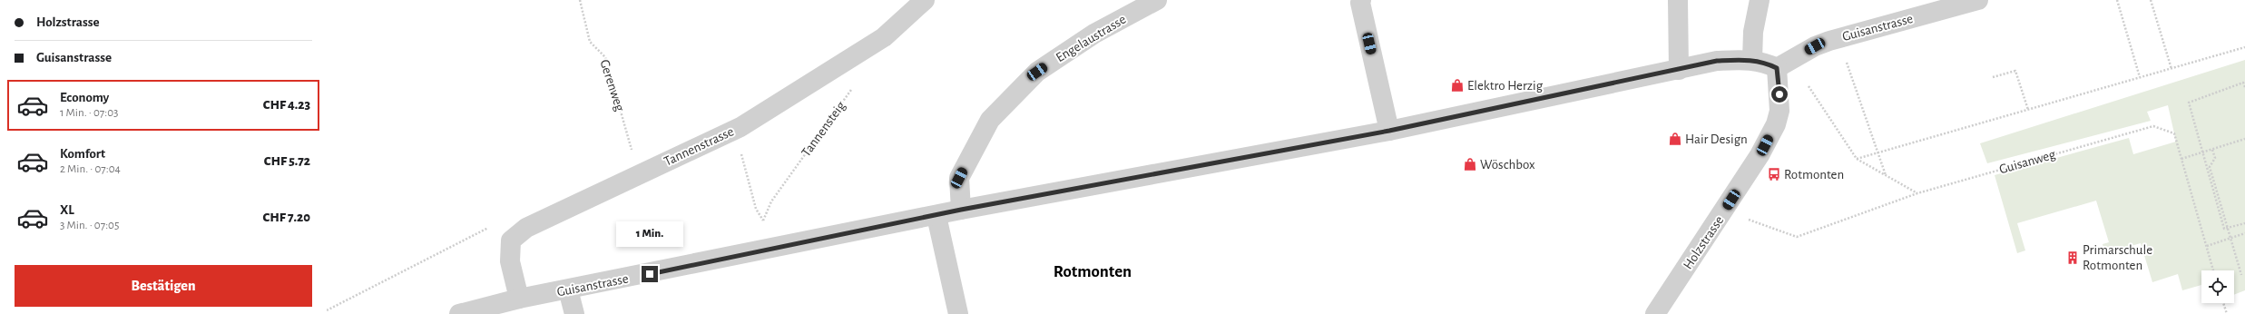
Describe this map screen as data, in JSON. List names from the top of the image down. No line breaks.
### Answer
{"streets":{"street":["Guisanstrasse","Engelaustrasse","Tannenstrasse","Holzstrasse"],"path":["Gerenweg","Tannensteig","Guisanweg"]},"crossings":[["Guisanstrasse","Engelaustrasse"],["Guisanstrasse","Tannenstrasse"],["Guisanstrasse","Holzstrasse"]],"districts":["Rotmonten"],"places":{"shop":["Elektro Herzig","Hair Design","Wöschbox"],"bus stop":["Rotmonten"],"building":["Primarschule Rotmonten"]},"page":{"banner":["Holzstrasse","Guisanstrasse"],"list":[{"name":"Economy","note":"1 Min. · 07:03","value":"CHF 4.23"},{"name":"Komfort","note":"2 Min. · 07:04","value":"CHF 5.72"},{"name":"XL","note":"3 Min. · 07:05","value":"CHF 7.20"}],"bubble":"1 Min.","buttons":"Bestätigen"}}
